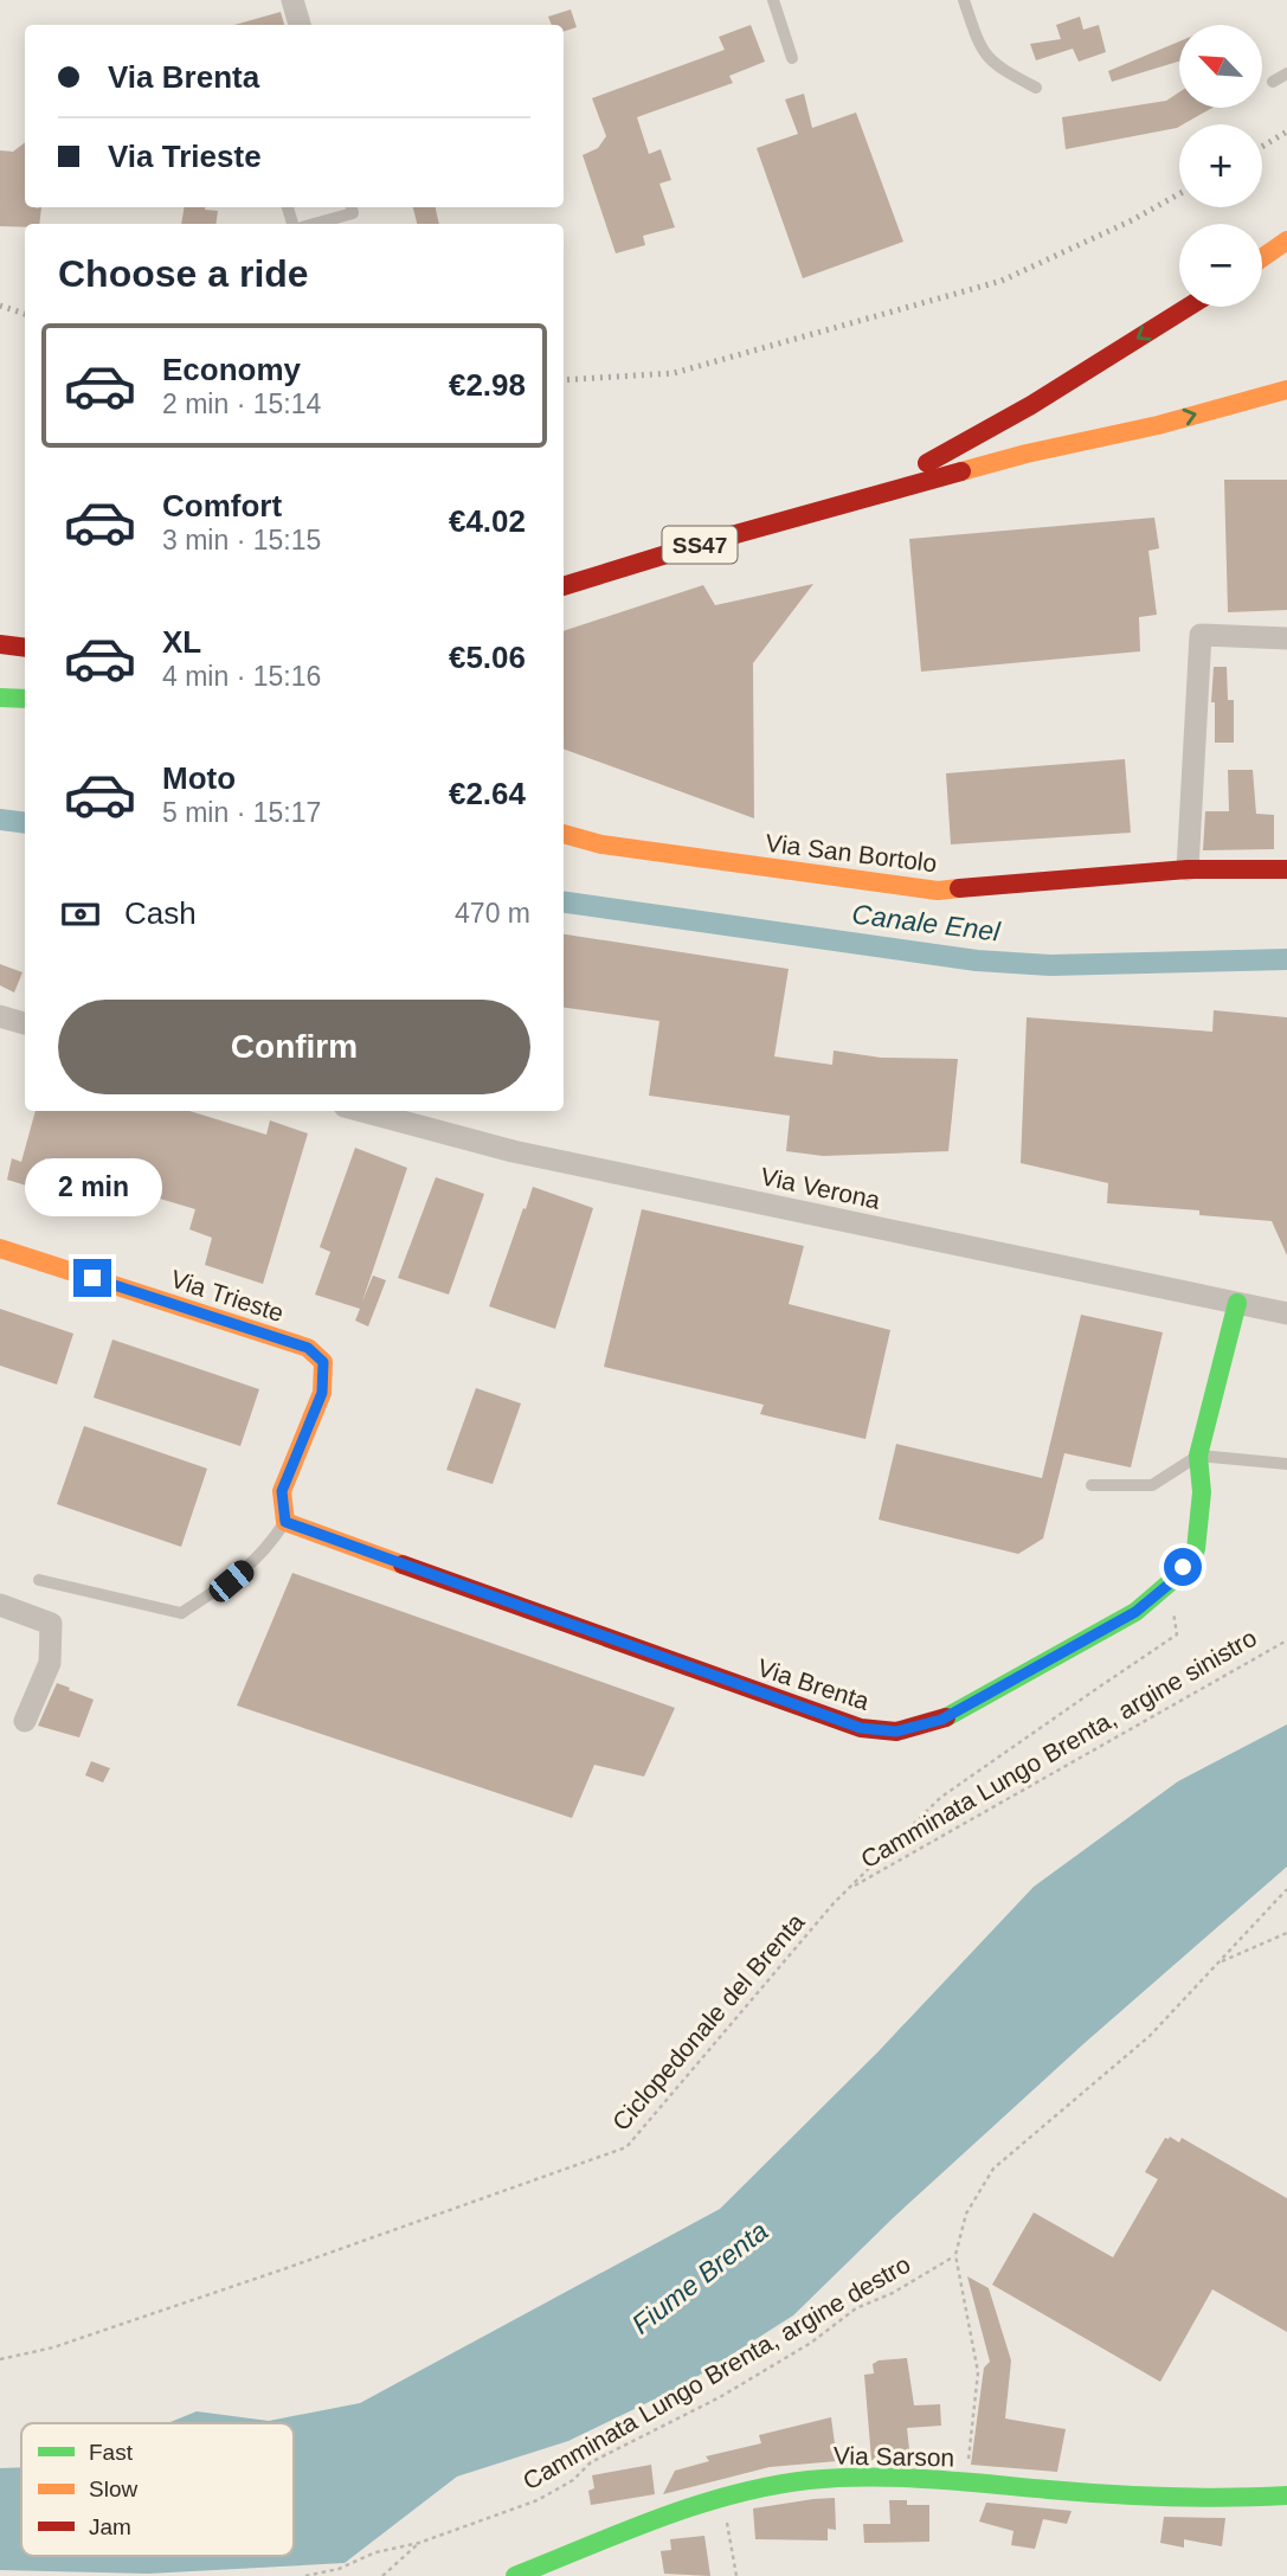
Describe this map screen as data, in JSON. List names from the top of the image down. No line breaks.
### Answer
{"streets":{"main road":["SS47","Via San Bortolo","Via Trieste","Via Brenta","Via Sarson"],"street":["Via Verona"],"path":["Camminata Lungo Brenta, argine sinistro","Ciclopedonale del Brenta","Camminata Lungo Brenta, argine destro"]},"crossings":[["Via Verona","Via Brenta"],["Via Trieste","Via Brenta"],["Via Brenta","Ciclopedonale del Brenta"],["Camminata Lungo Brenta, argine sinistro","Ciclopedonale del Brenta"]],"water":["Canale Enel","Fiume Brenta"],"legend":["Fast","Slow","Jam"],"north":"top left","page":{"map_buttons":["+","−"],"banner":["Via Brenta","Via Trieste"],"heading":"Choose a ride","list":[{"name":"Economy","note":"2 min · 15:14","value":"€2.98"},{"name":"Comfort","note":"3 min · 15:15","value":"€4.02"},{"name":"XL","note":"4 min · 15:16","value":"€5.06"},{"name":"Moto","note":"5 min · 15:17","value":"€2.64"}],"pay":["Cash","470 m"],"buttons":"Confirm","bubble":"2 min"}}
